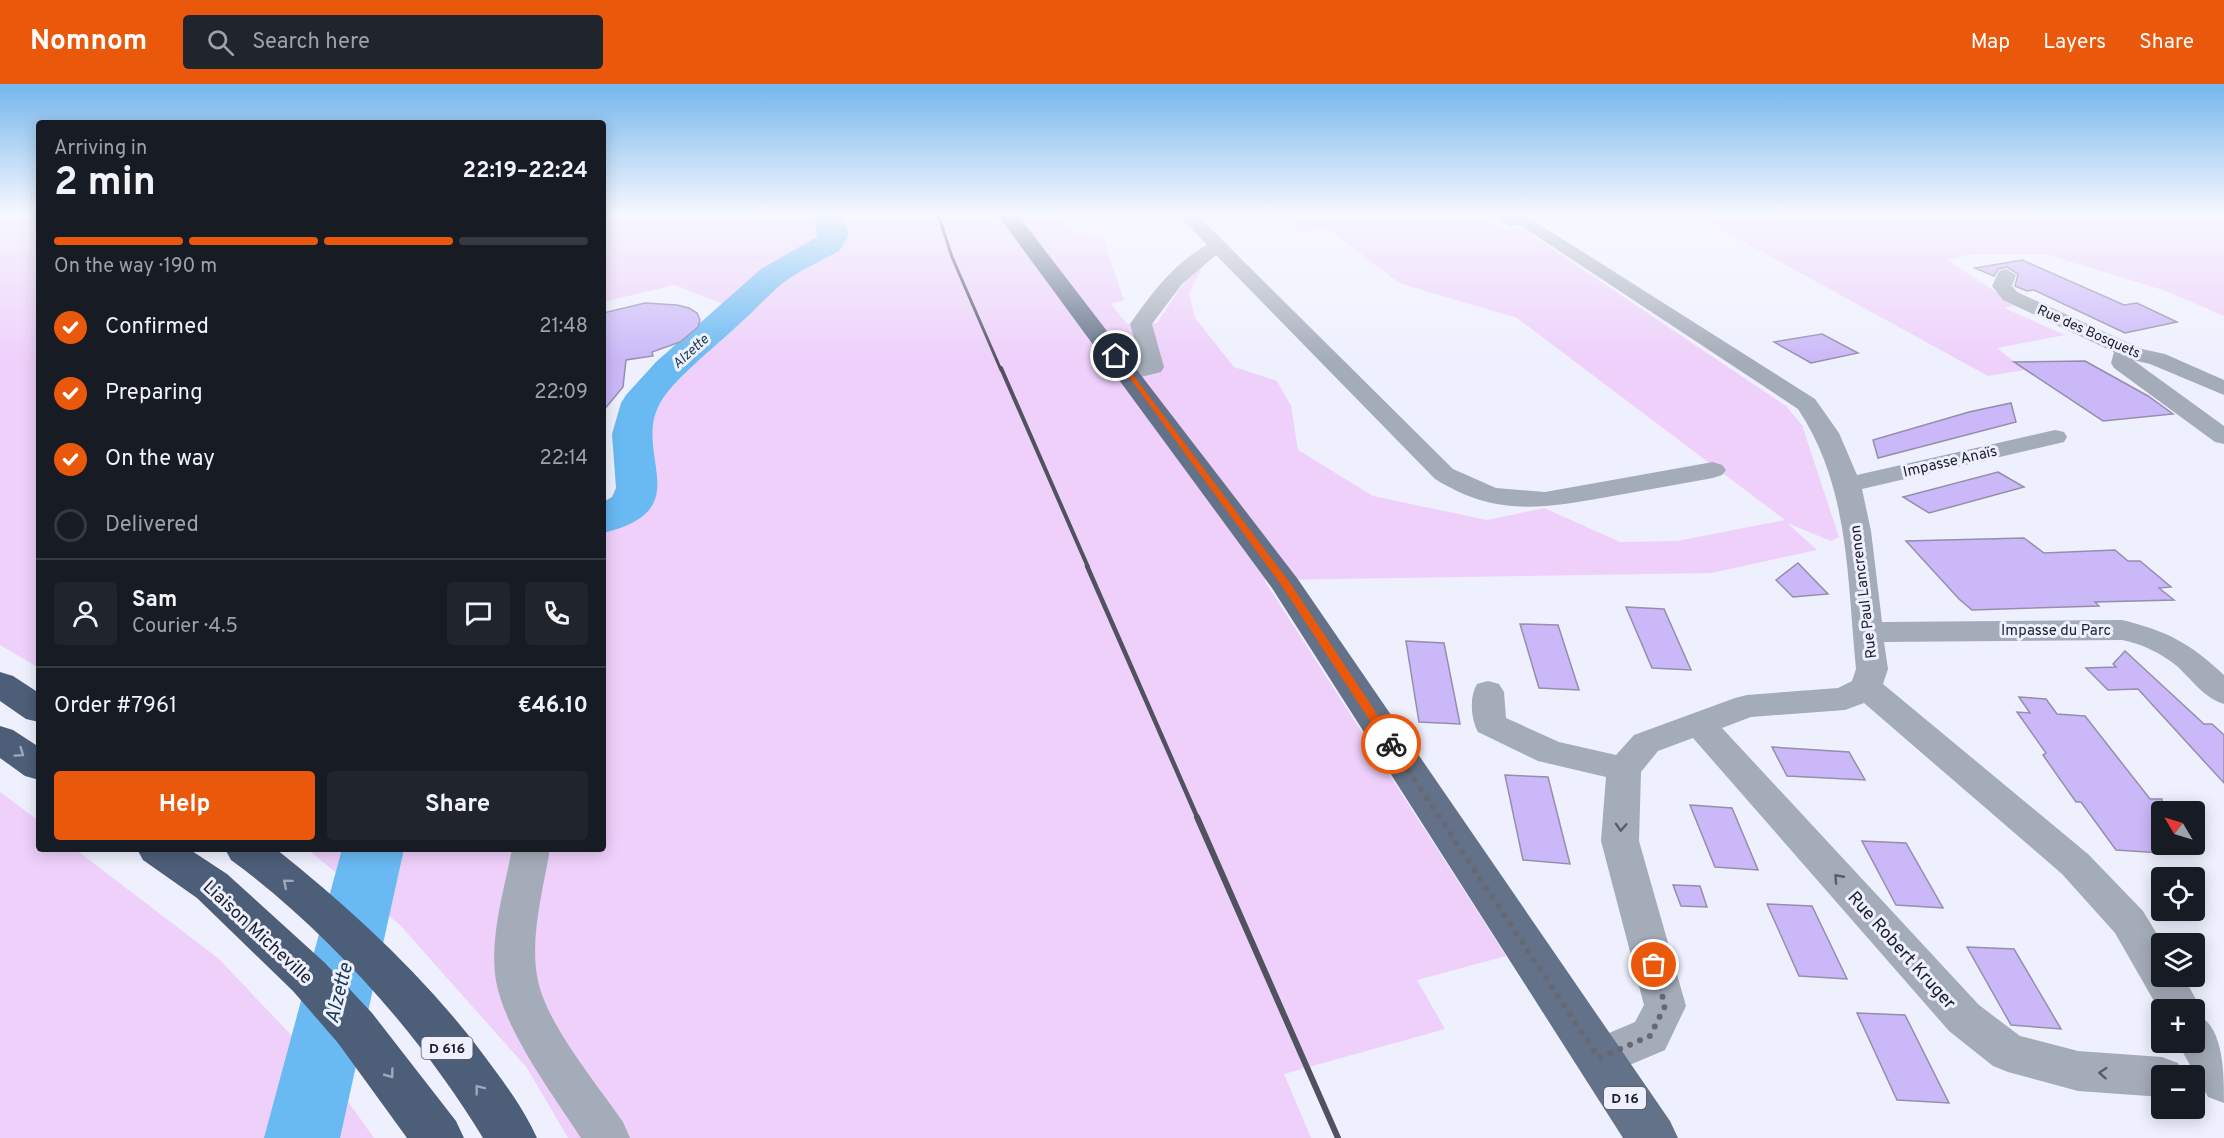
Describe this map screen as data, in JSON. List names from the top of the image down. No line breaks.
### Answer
{"streets":{"highway":["Liaison Micheville","D 616"],"main road":["D 16"],"street":["Rue des Bosquets","Impasse Anaïs","Rue Paul Lancrenon","Impasse du Parc","Rue Robert Kruger"]},"crossings":[["Impasse Anaïs","Rue Paul Lancrenon"],["Rue Paul Lancrenon","Impasse du Parc"]],"water":["Alzette"],"north":"top left","page":{"header":"Nomnom","search":"Search here","nav":["Map","Layers","Share"],"heading":["2 min","Arriving in","22:19–22:24"],"panel":["Sam","Courier · 4.5","Order #7961","€46.10"],"bar":"On the way · 190 m","list":[["Confirmed","21:48"],["Preparing","22:09"],["On the way","22:14"],"Delivered"],"buttons":["Help","Share"],"map_buttons":["+","−"]}}
